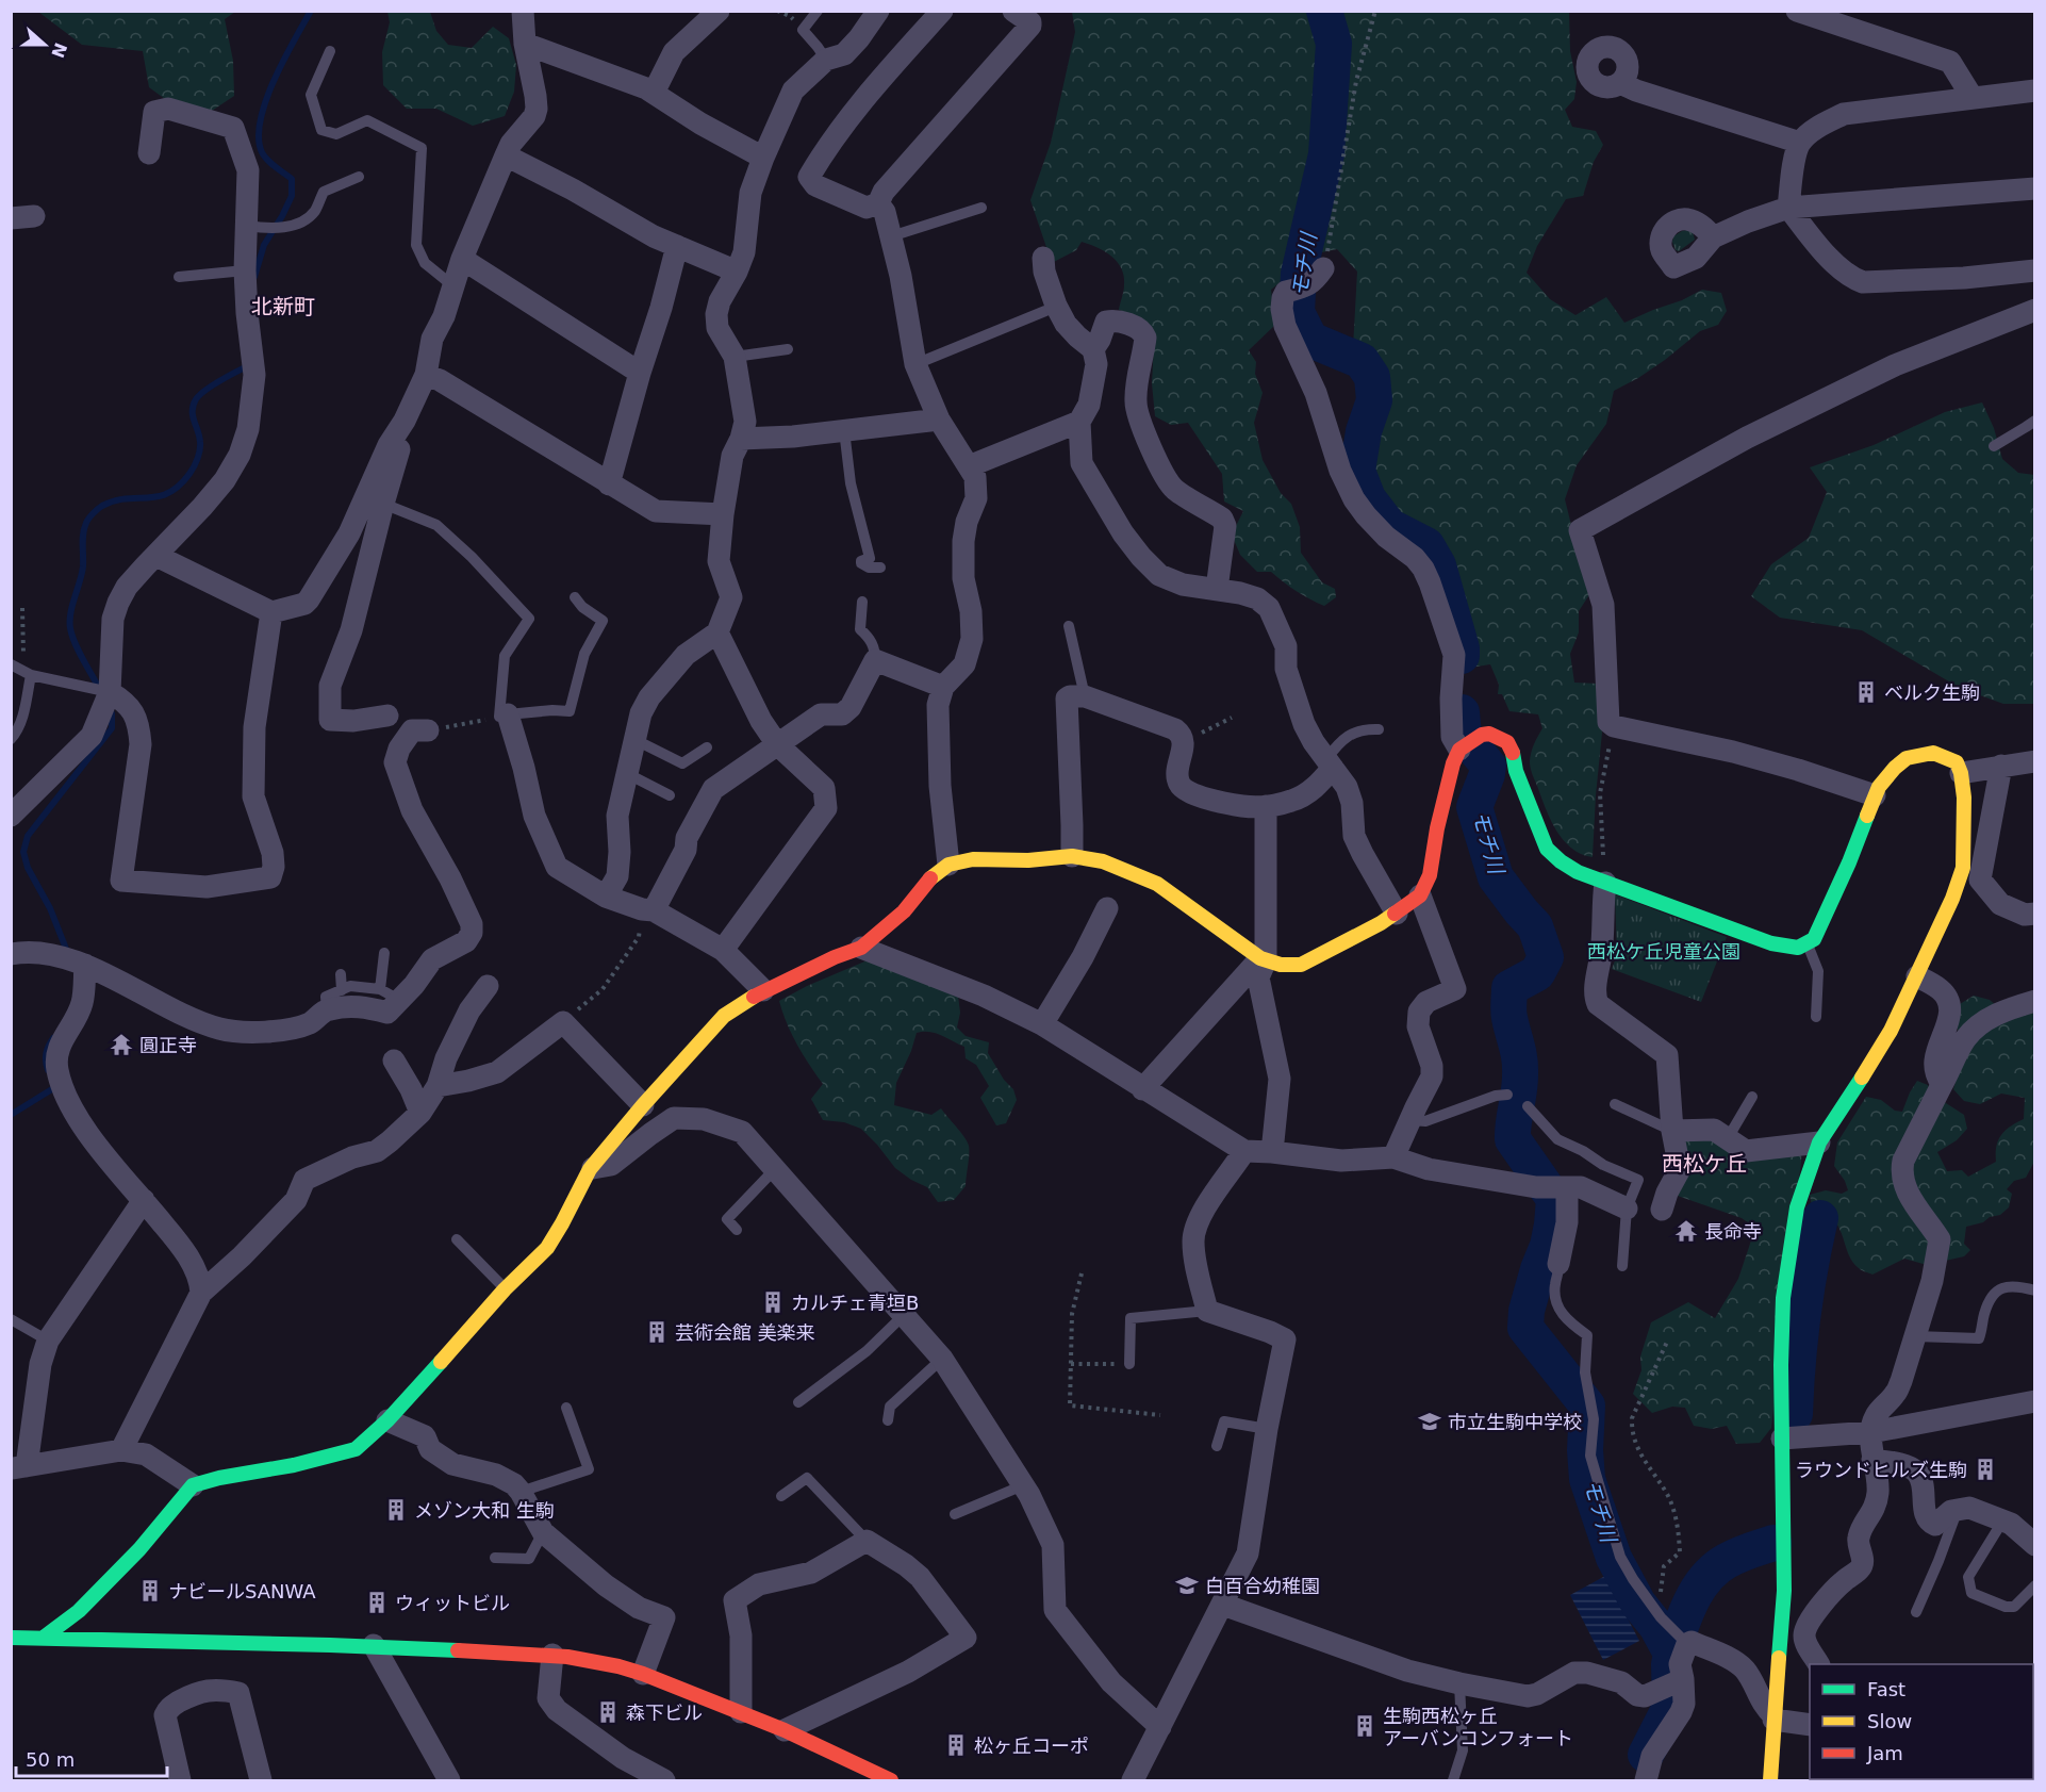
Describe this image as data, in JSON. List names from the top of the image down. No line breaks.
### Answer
{"districts":["北新町","西松ケ丘"],"water":["モチ川"],"parks":["西松ケ丘児童公園"],"places":{"building":["ベルク生駒","カルチェ青垣B","芸術会館 美楽来","ラウンドヒルズ生駒","メゾン大和 生駒","ナビールSANWA","ウィットビル","森下ビル","生駒西松ヶ丘 アーバンコンフォート","松ヶ丘コーポ"],"temple":["圓正寺","長命寺"],"school or university":["市立生駒中学校","白百合幼稚園"]},"legend":["Fast","Slow","Jam"],"scale_bar":"50 m","north":"right"}
